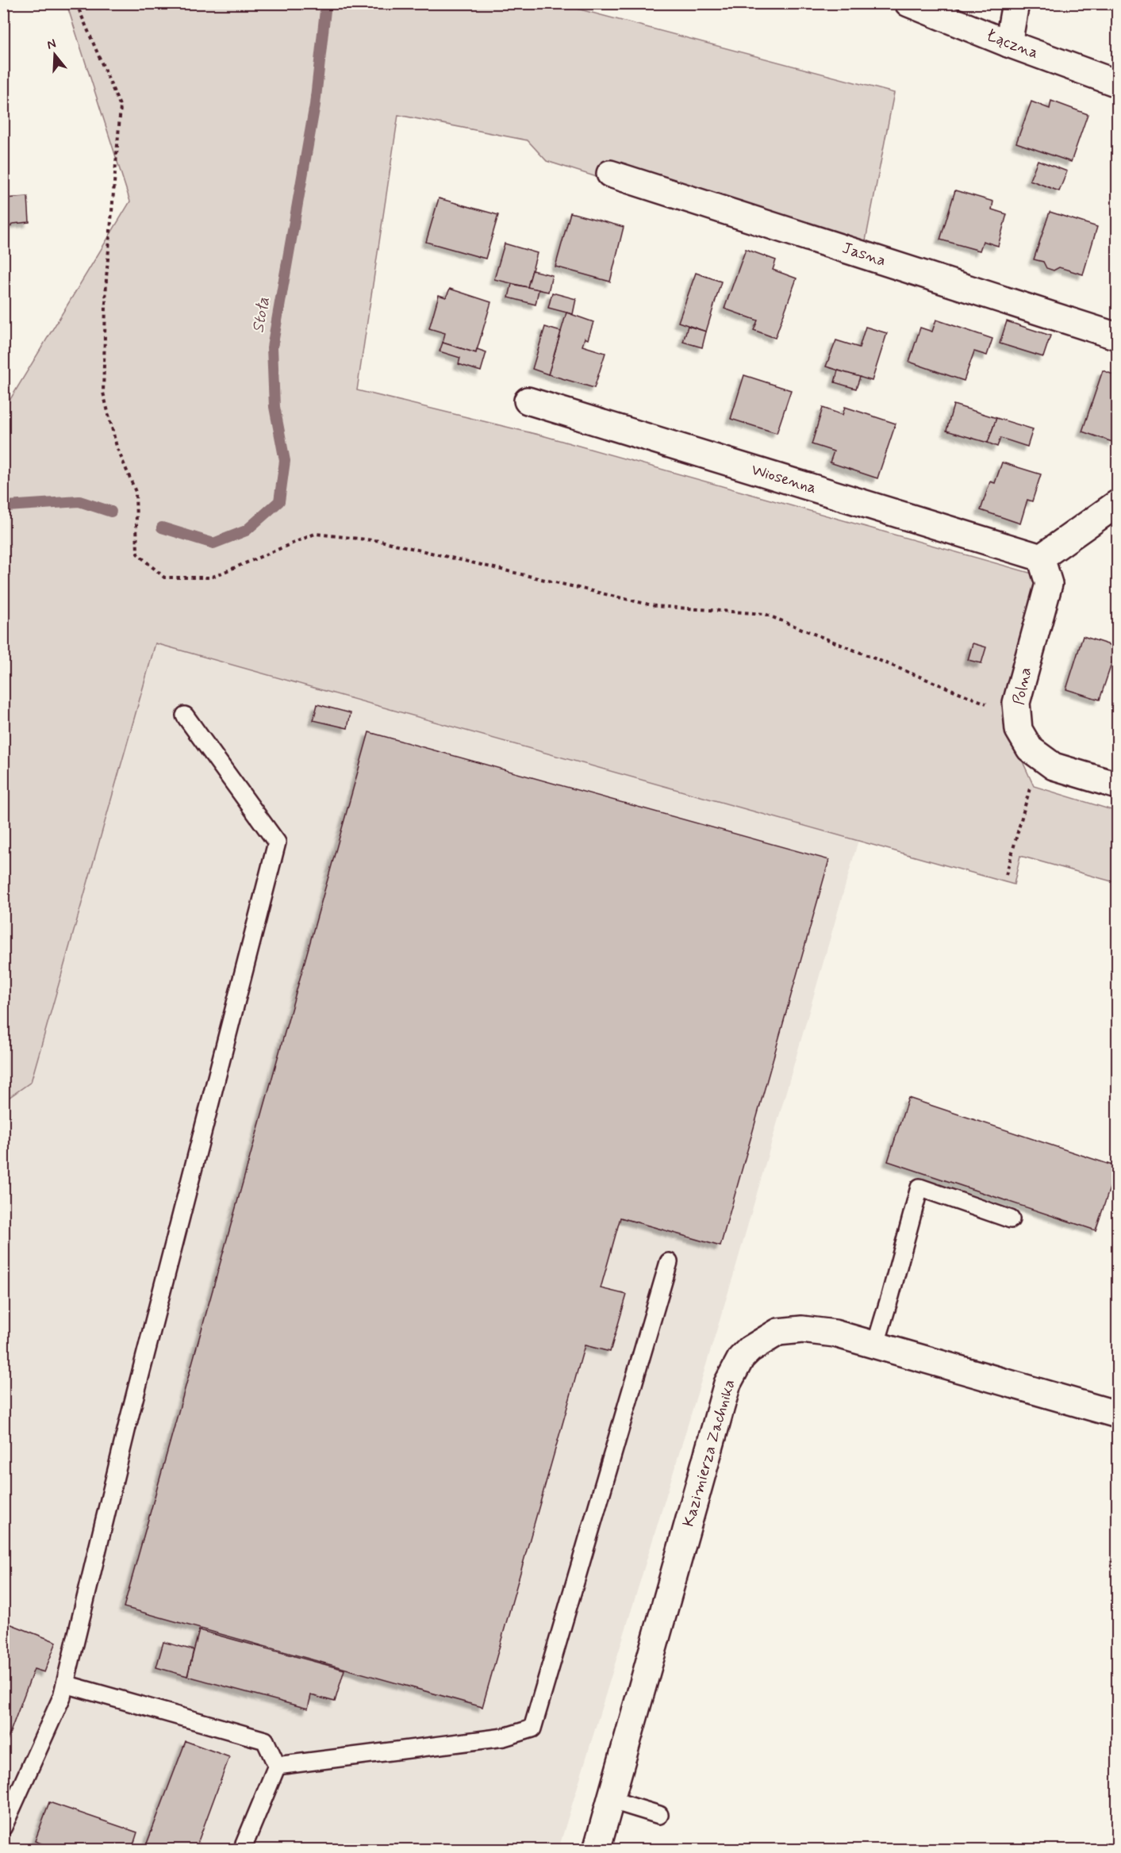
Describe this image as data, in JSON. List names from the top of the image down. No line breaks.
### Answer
{"streets":{"street":["Łączna","Jasna","Wiosenna","Polna","Kazimierza Zachnika"]},"crossings":[["Wiosenna","Polna"]],"water":["Stoła"],"north":"top"}
